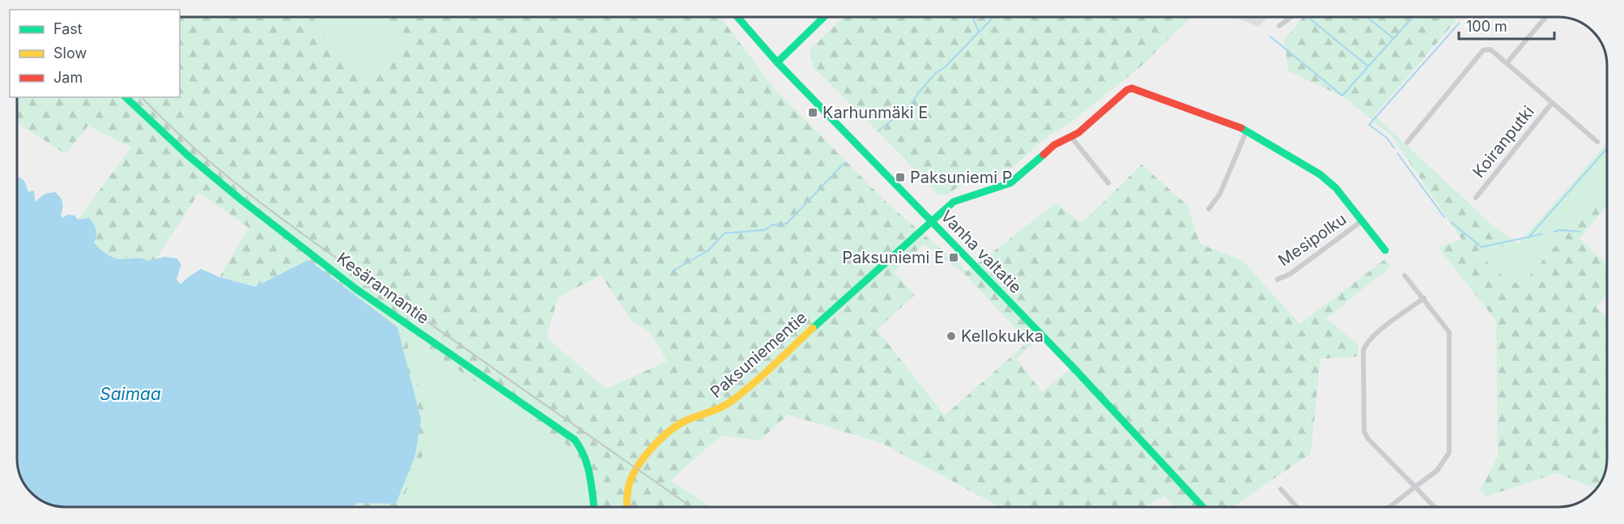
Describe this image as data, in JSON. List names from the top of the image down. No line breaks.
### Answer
{"streets":{"street":["Koiranputki","Mesipolku","Vanha valtatie","Kesärannantie","Paksuniementie"]},"crossings":[["Vanha valtatie","Paksuniementie"]],"water":["Saimaa"],"places":{"transit":["Karhunmäki E","Paksuniemi P","Paksuniemi E"],"other":["Kellokukka"]},"legend":["Fast","Slow","Jam"],"scale_bar":"100 m"}
